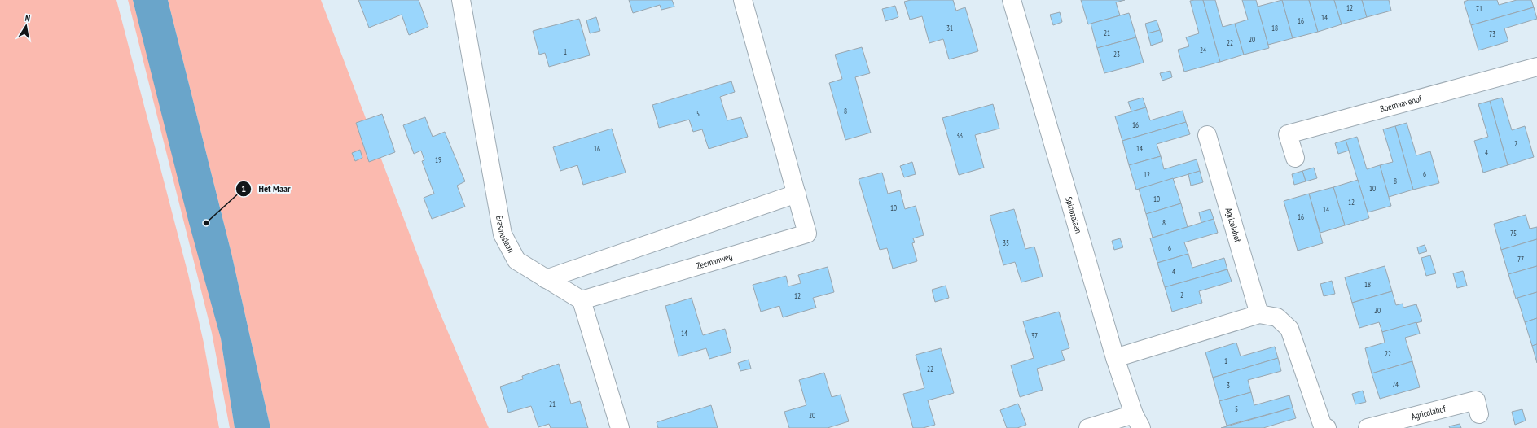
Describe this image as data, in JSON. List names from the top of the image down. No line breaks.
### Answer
{"streets":{"street":["Boerhaavehof","Spinozalaan","Agricolahof","Erasmuslaan","Zeemanweg"]},"crossings":[["Erasmuslaan","Zeemanweg"]],"places":["Het Maar"],"house_numbers":["12","71","14","16","31","18","21","73","20","22","24","1","23","8","5","16","33","2","16","14","4","19","6","12","8","10","10","12","10","14","16","8","75","35","6","77","4","18","2","12","20","14","37","22","1","22","24","3","21","5","20"],"north":"top"}
